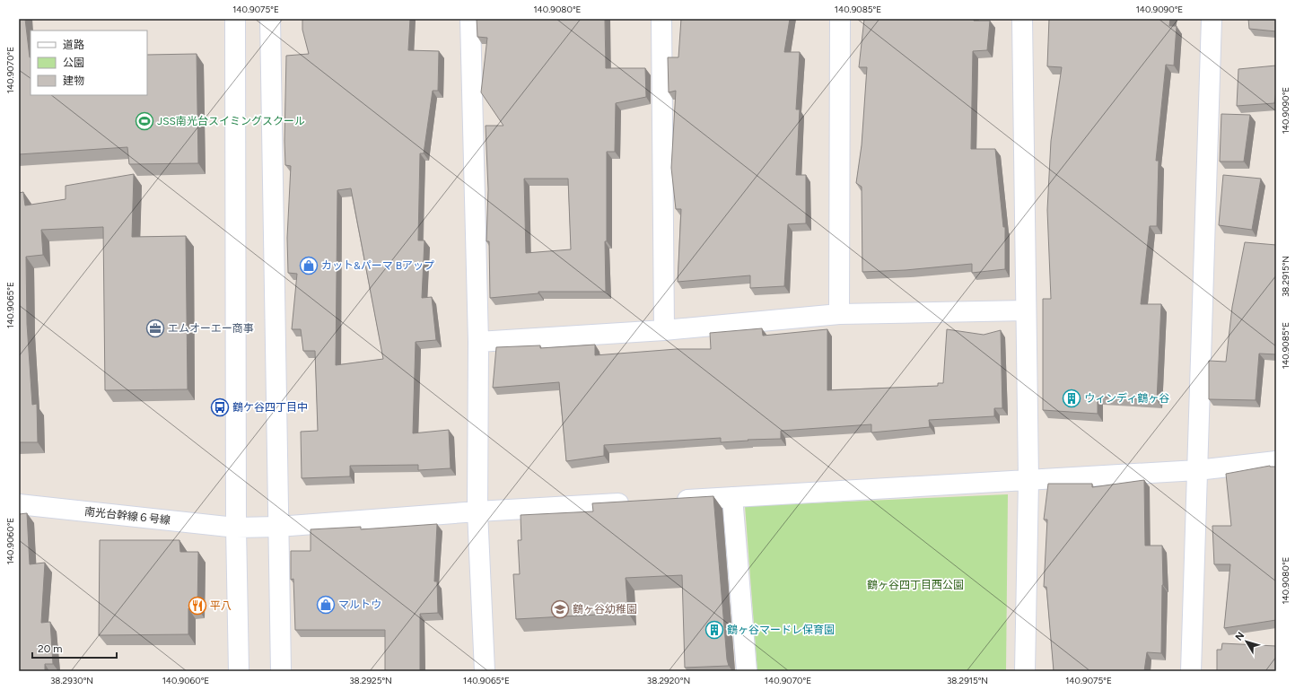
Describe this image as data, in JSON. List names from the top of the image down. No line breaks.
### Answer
{"streets":{"street":["南光台幹線６号線"]},"parks":["鶴ヶ谷四丁目西公園"],"places":{"sports":["JSS南光台スイミングスクール"],"shop":["カット&パーマ Bアップ","マルトウ"],"office":["エムオーエー商事"],"building":["ウィンディ鶴ヶ谷","鶴ヶ谷マードレ保育園"],"bus stop":["鶴ケ谷四丁目中"],"restaurant":["平八"],"school or university":["鶴ヶ谷幼稚園"]},"legend":["道路","公園","建物"],"scale_bar":"20 m","north":"top left","coordinates":["140.9075°E","140.9080°E","140.9085°E","140.9090°E","140.9070°E","38.2915°N","140.9065°E","140.9060°E","38.2930°N","38.2925°N","38.2920°N"]}
